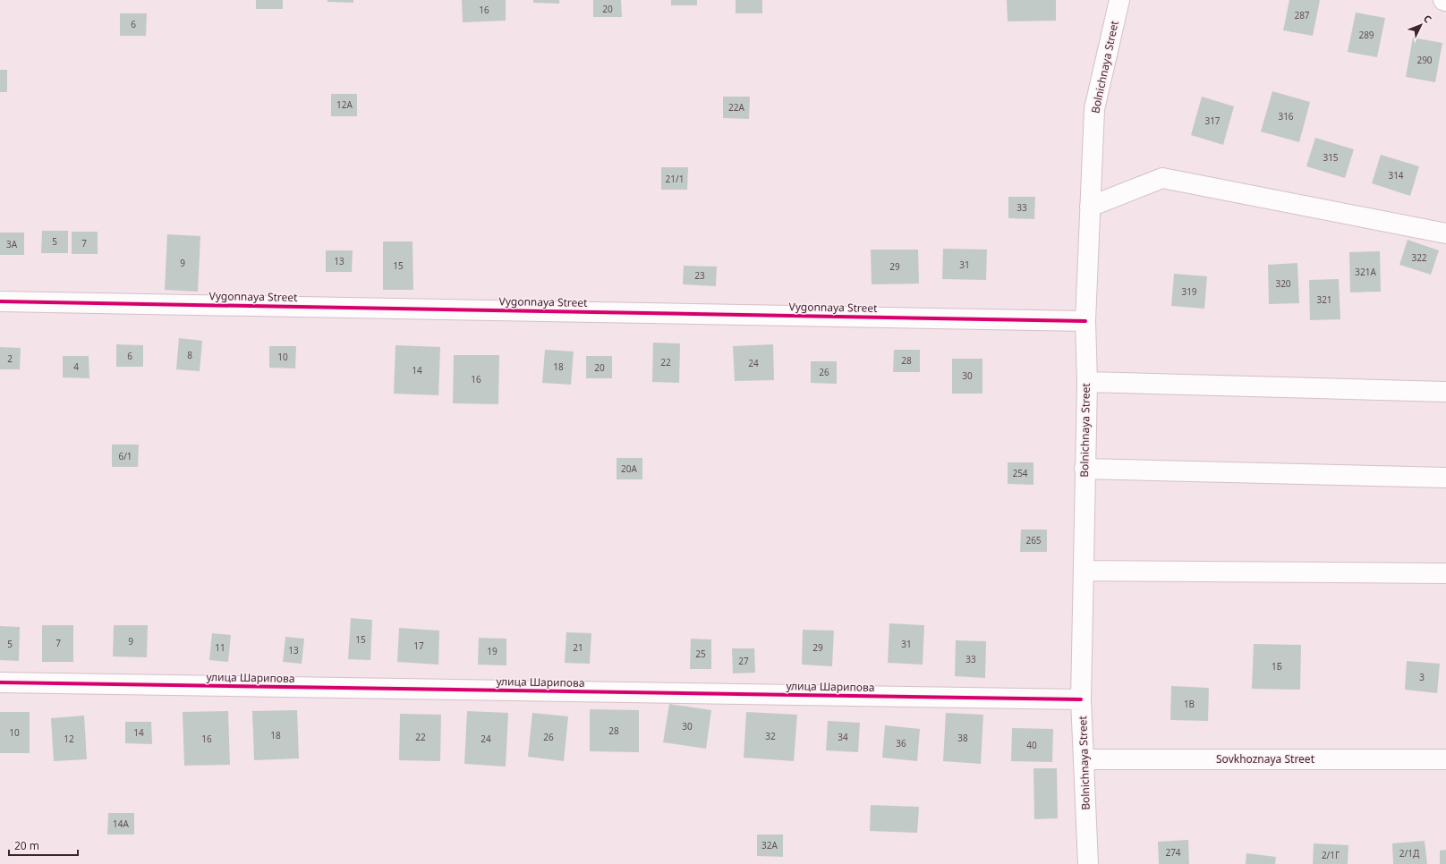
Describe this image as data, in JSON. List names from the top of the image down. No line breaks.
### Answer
{"streets":{"street":["Bolnichnaya Street","Vygonnaya Street","улица Шарипова","Sovkhoznaya Street"]},"crossings":[["Bolnichnaya Street","Vygonnaya Street"],["Bolnichnaya Street","улица Шарипова"],["Bolnichnaya Street","Sovkhoznaya Street"]],"house_numbers":["20","16","287","6","289","290","12А","22А","316","317","315","314","21/1","33","5","7","3А","322","13","9","31","15","29","321А","23","320","319","321","8","6","10","2","28","22","24","4","18","20","14","26","30","16","6/1","20А","254","265","15","9","7","5","31","17","11","21","29","13","19","25","33","27","1Б","3","1В","30","28","10","14","18","32","22","26","34","38","12","16","24","36","40","14А","32А","274","2/1Д","2/1Г"],"scale_bar":"20 m","north":"top right"}
